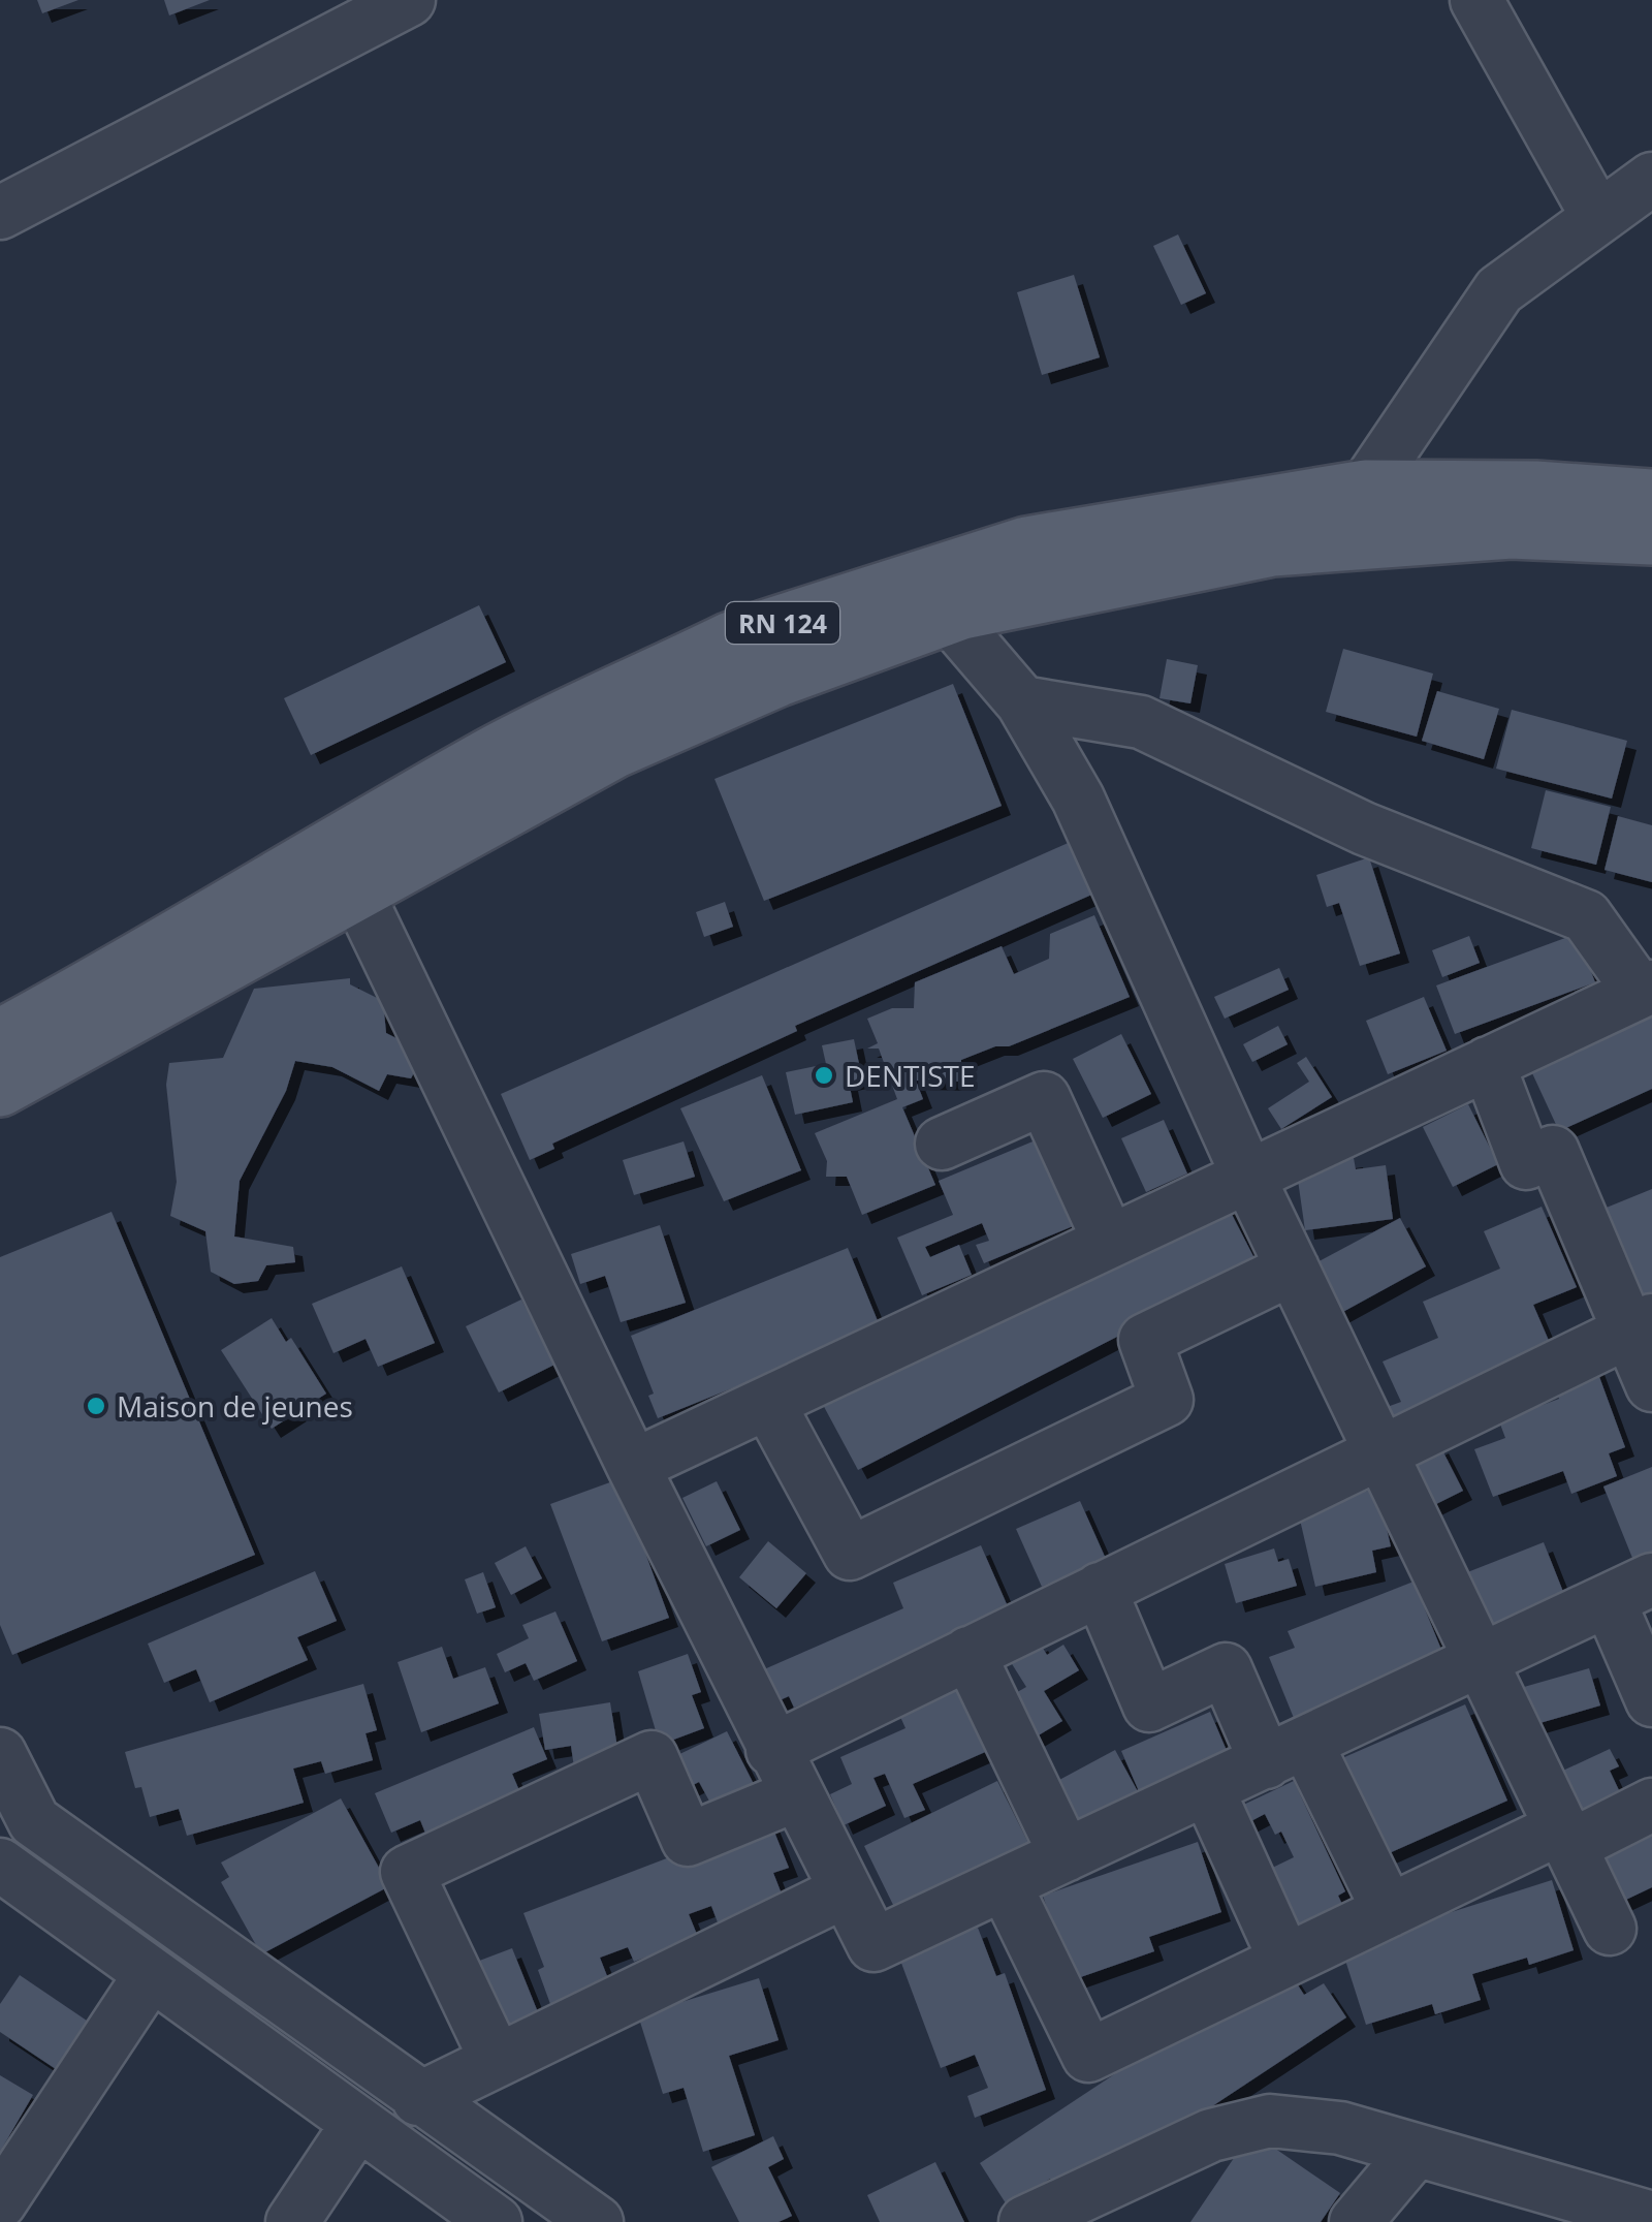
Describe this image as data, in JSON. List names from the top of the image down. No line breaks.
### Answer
{"streets":{"main road":["RN 124"]},"places":["DENTISTE","Maison de jeunes"]}
